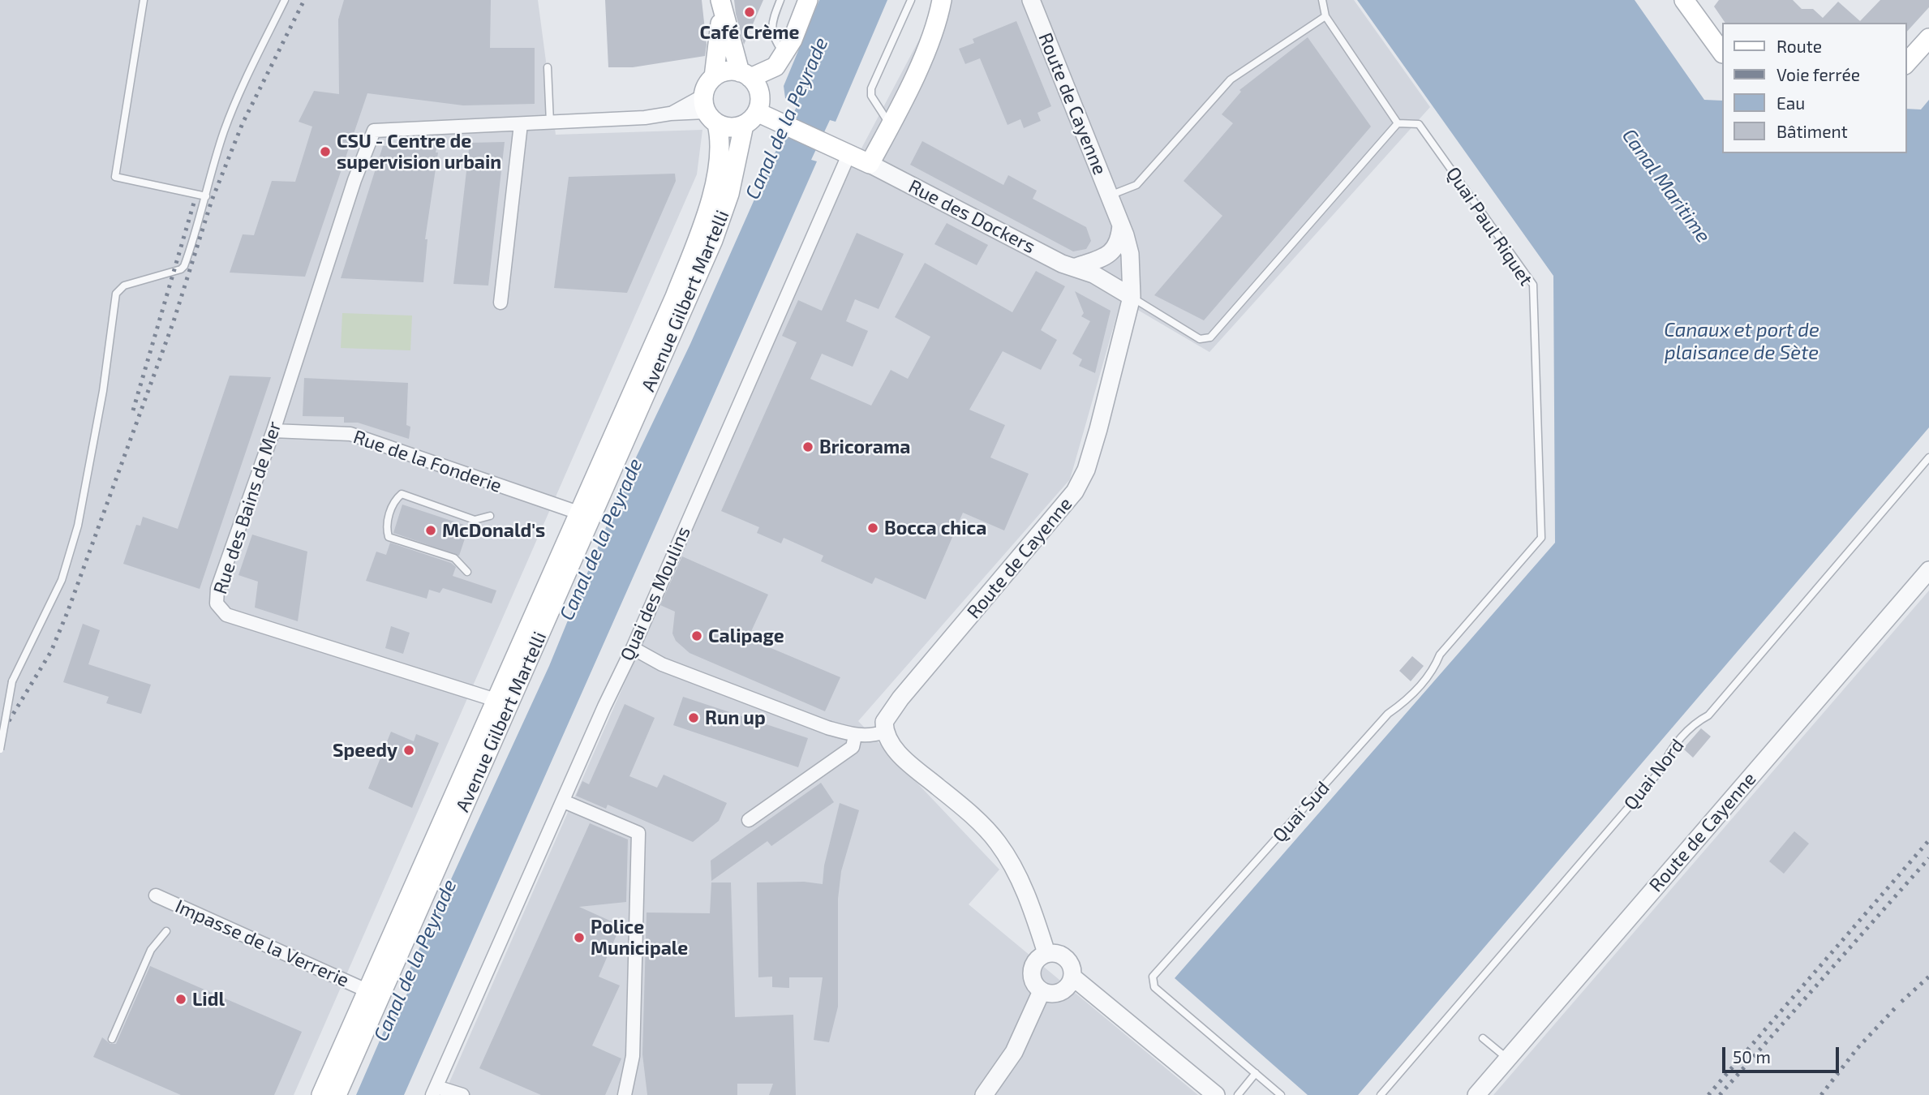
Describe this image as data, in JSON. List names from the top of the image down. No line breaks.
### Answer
{"streets":{"main road":["Avenue Gilbert Martelli"],"street":["Route de Cayenne","Rue des Dockers","Rue de la Fonderie","Rue des Bains de Mer","Quai des Moulins","Impasse de la Verrerie"],"lane":["Quai Paul Riquet","Quai Nord","Quai Sud"]},"crossings":[["Route de Cayenne","Rue des Dockers"],["Quai Paul Riquet","Quai Sud"],["Avenue Gilbert Martelli","Rue de la Fonderie"],["Avenue Gilbert Martelli","Rue des Bains de Mer"],["Avenue Gilbert Martelli","Impasse de la Verrerie"],["Rue de la Fonderie","Rue des Bains de Mer"]],"water":["Canal de la Peyrade","Canal Maritime","Canaux et port de plaisance de Sète"],"places":["Café Crème","CSU - Centre de supervision urbain","Bricorama","Bocca chica","McDonald's","Calipage","Run up","Speedy","Police Municipale","Lidl"],"legend":["Route","Voie ferrée","Eau","Bâtiment"],"scale_bar":"50 m"}
